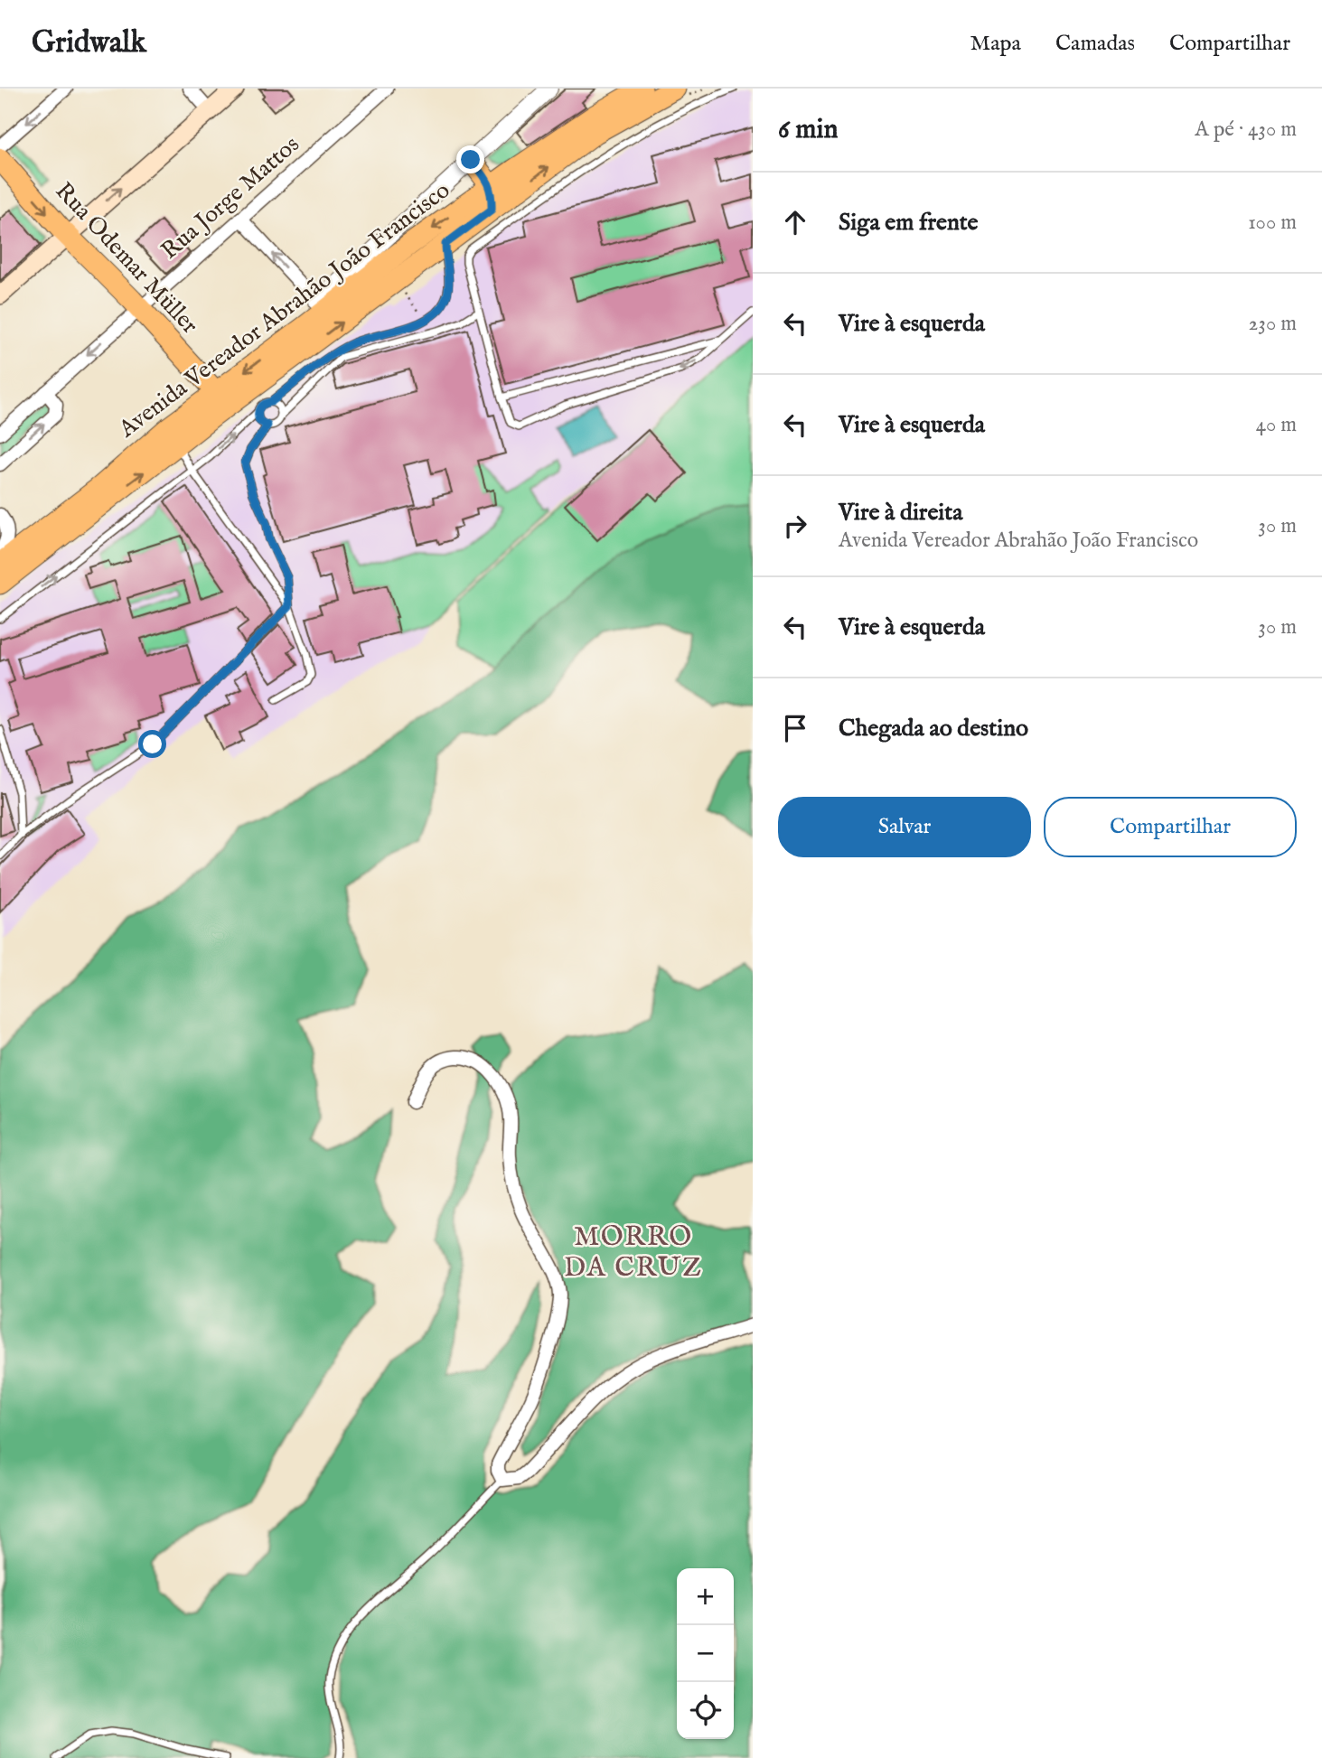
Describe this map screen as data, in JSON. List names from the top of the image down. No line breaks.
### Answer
{"streets":{"main road":["Rua Odemar Müller","Avenida Vereador Abrahão João Francisco"],"street":["Rua Jorge Mattos"]},"crossings":[["Rua Jorge Mattos","Rua Odemar Müller"],["Rua Odemar Müller","Avenida Vereador Abrahão João Francisco"]],"districts":["MORRO DA CRUZ"],"page":{"header":"Gridwalk","nav":["Mapa","Camadas","Compartilhar"],"heading":["6 min","A pé · 430 m"],"list":[["Siga em frente","100 m"],["Vire à esquerda","230 m"],["Vire à esquerda","40 m"],["Vire à direita","Avenida Vereador Abrahão João Francisco","30 m"],["Vire à esquerda","30 m"],"Chegada ao destino"],"buttons":["Salvar","Compartilhar"],"map_buttons":["+","−"]}}
